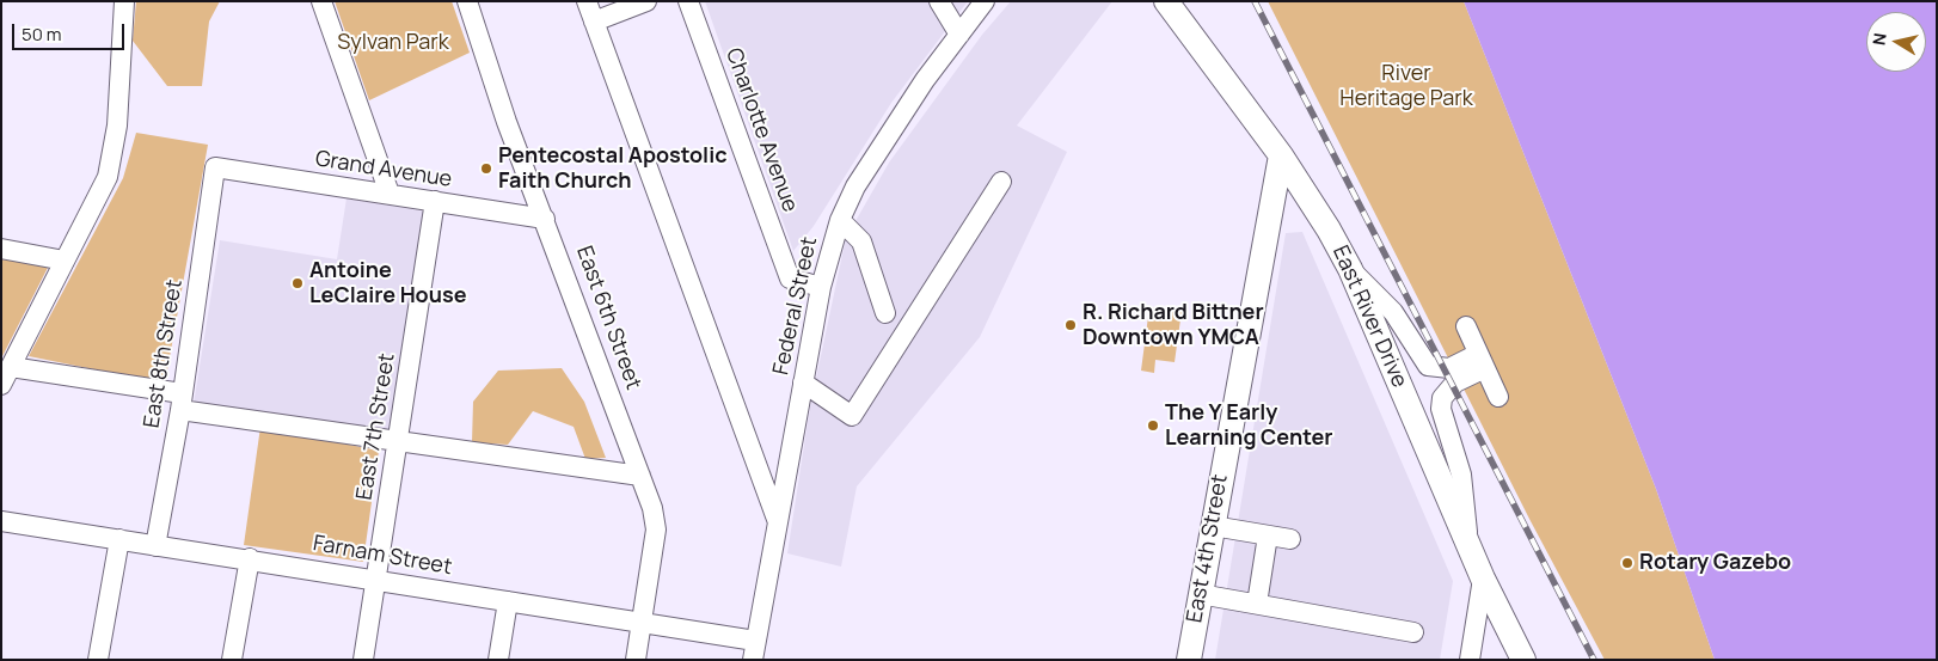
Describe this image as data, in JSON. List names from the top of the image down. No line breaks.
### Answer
{"streets":{"main road":["East River Drive","East 4th Street"],"street":["Charlotte Avenue","Grand Avenue","Federal Street","East 6th Street","East 8th Street","East 7th Street","Farnam Street"]},"crossings":[["Charlotte Avenue","Federal Street"],["Grand Avenue","East 6th Street"],["Grand Avenue","East 8th Street"],["Grand Avenue","East 7th Street"],["Federal Street","Farnam Street"],["East River Drive","East 4th Street"],["East 6th Street","Farnam Street"],["East 8th Street","Farnam Street"],["East 7th Street","Farnam Street"]],"parks":["Sylvan Park","River Heritage Park"],"places":["Pentecostal Apostolic Faith Church","Antoine LeClaire House","R. Richard Bittner Downtown YMCA","The Y Early Learning Center","Rotary Gazebo"],"scale_bar":"50 m","north":"left"}
